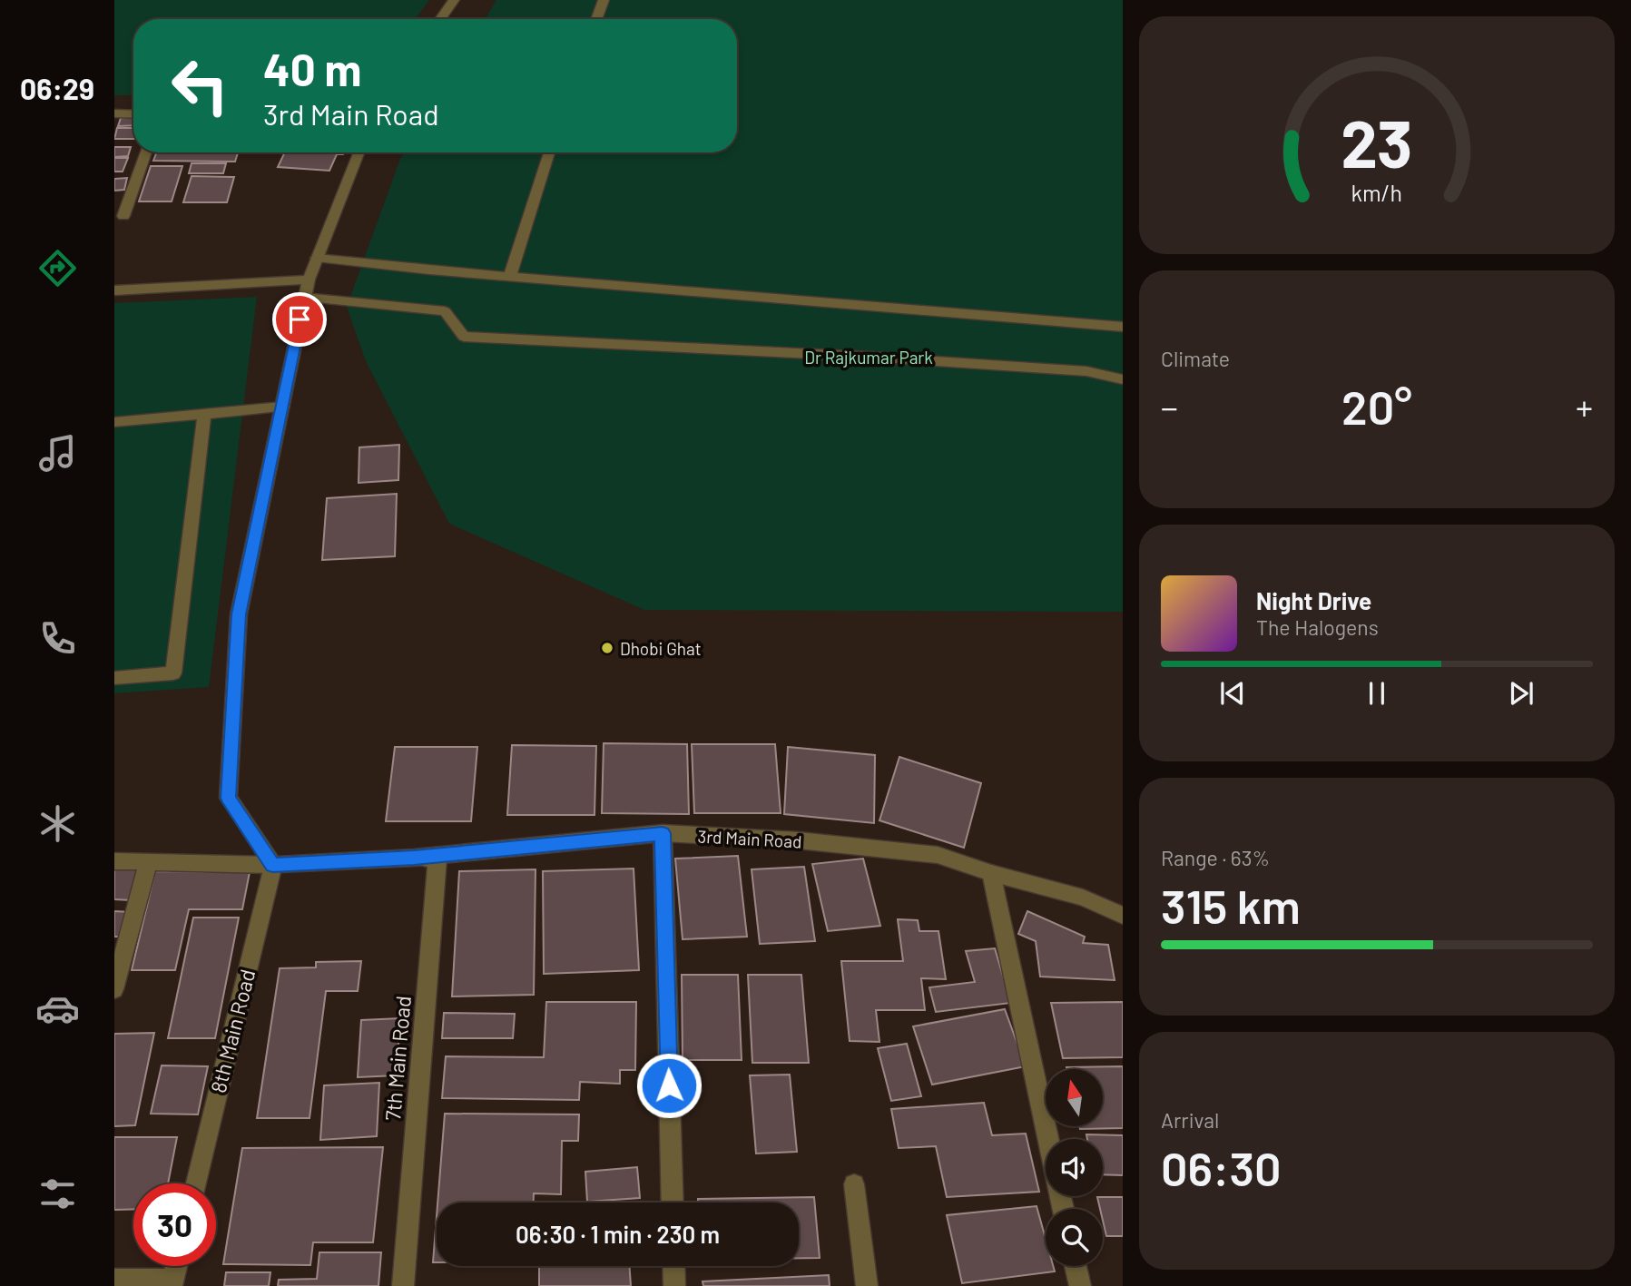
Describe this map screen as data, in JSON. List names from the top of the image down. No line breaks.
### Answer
{"streets":{"street":["3rd Main Road","8th Main Road","7th Main Road"]},"crossings":[["3rd Main Road","8th Main Road"],["3rd Main Road","7th Main Road"]],"parks":["Dr Rajkumar Park"],"places":["Dhobi Ghat"],"north":"top","page":{"tabs":"06:29","turn":["40 m","3rd Main Road"],"tile":["Climate",["Range · 63%","315 km"],["Arrival","06:30"]],"heat":["−","20°","+"],"song":["Night Drive","The Halogens"],"limit":"30","trip":"06:30 · 1 min · 230 m","gauge":["23","km/h"]}}
